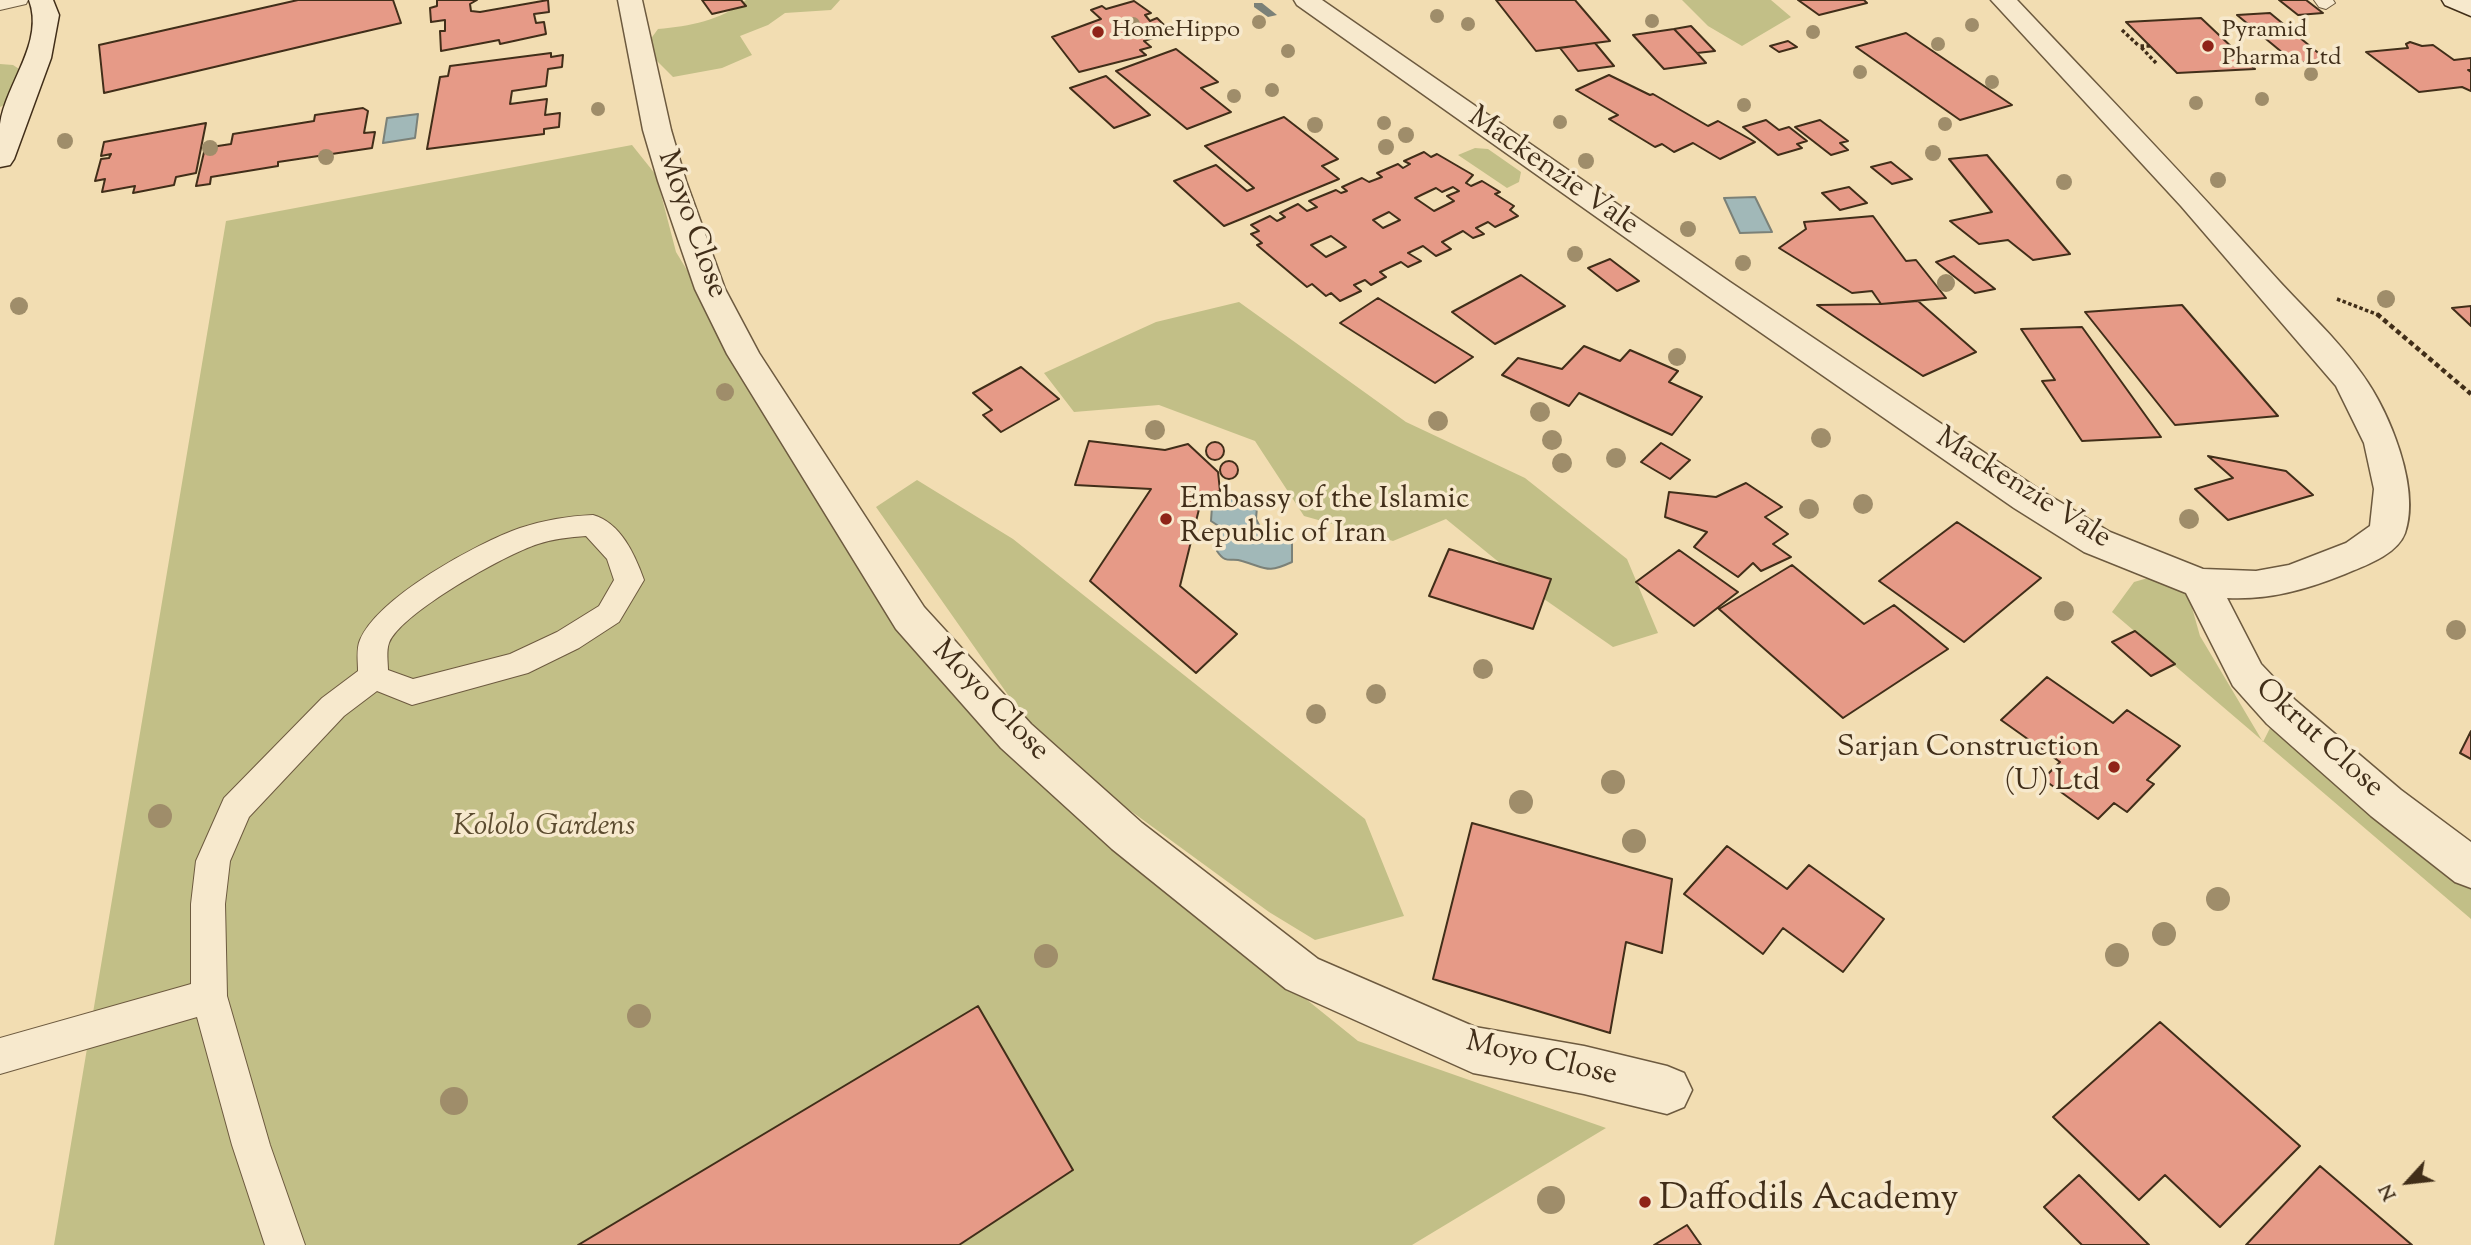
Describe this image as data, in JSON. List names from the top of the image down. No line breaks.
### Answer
{"streets":{"street":["Mackenzie Vale","Moyo Close","Okrut Close"]},"crossings":[["Mackenzie Vale","Okrut Close"]],"parks":["Kololo Gardens"],"places":["HomeHippo","Pyramid Pharma Ltd","Embassy of the Islamic Republic of Iran","Sarjan Construction (U) Ltd","Daffodils Academy"],"north":"bottom left"}
